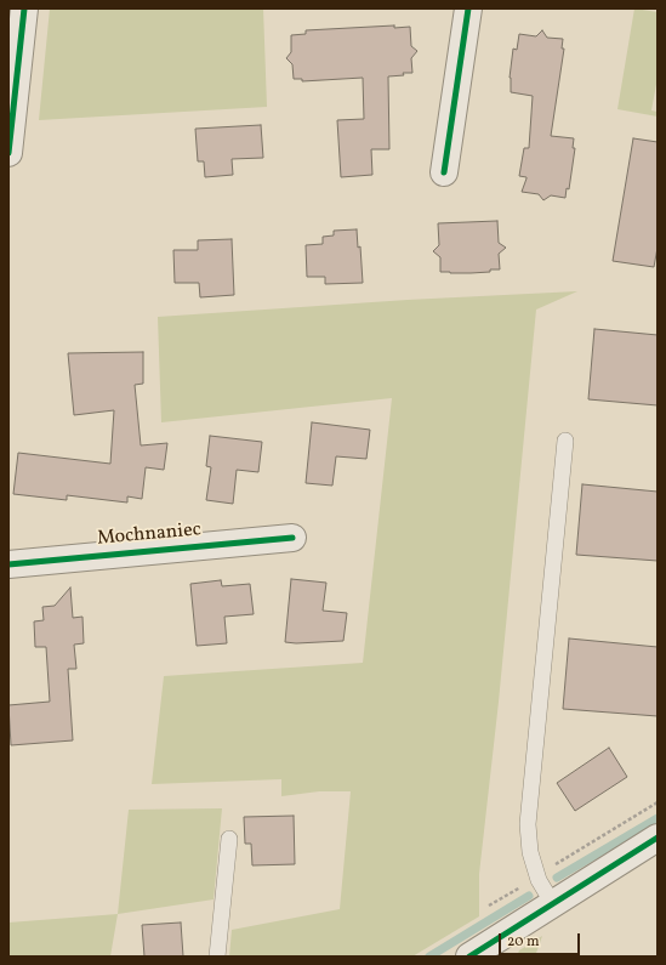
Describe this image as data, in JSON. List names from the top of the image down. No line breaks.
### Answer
{"streets":{"street":["Mochnaniec"]},"scale_bar":"20 m"}
